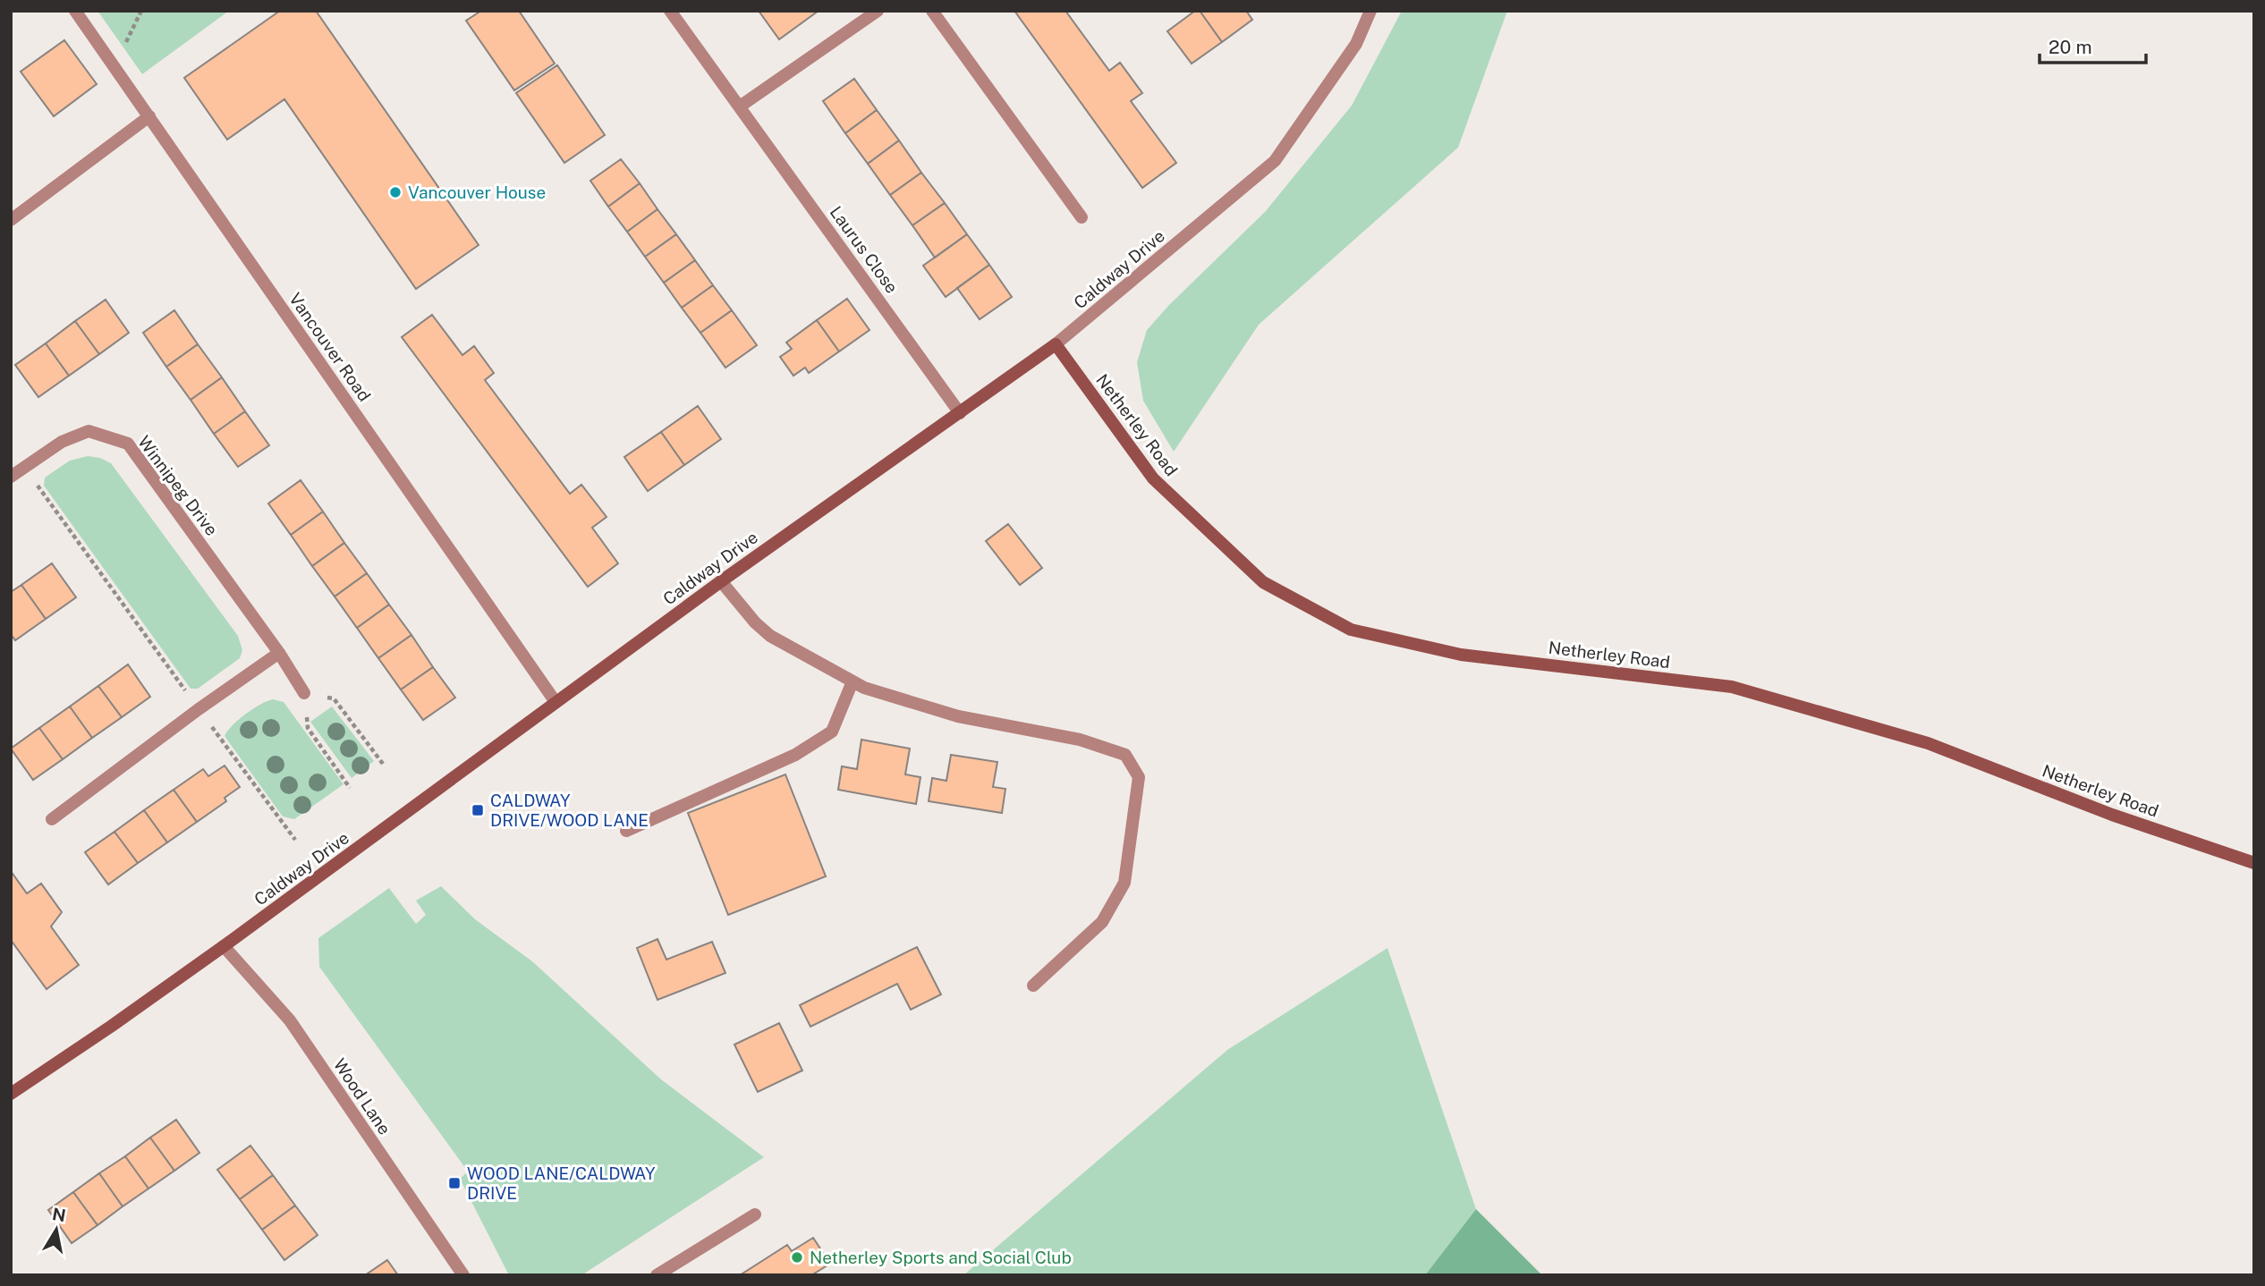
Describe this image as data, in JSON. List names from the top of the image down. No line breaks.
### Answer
{"streets":{"main road":["Caldway Drive","Netherley Road"],"street":["Laurus Close","Vancouver Road","Winnipeg Drive","Wood Lane"]},"crossings":[["Laurus Close","Caldway Drive"],["Caldway Drive","Vancouver Road"],["Caldway Drive","Netherley Road"],["Caldway Drive","Wood Lane"]],"places":{"other":["Vancouver House","Netherley Sports and Social Club"],"transit":["CALDWAY DRIVE/WOOD LANE","WOOD LANE/CALDWAY DRIVE"]},"scale_bar":"20 m","north":"top"}
